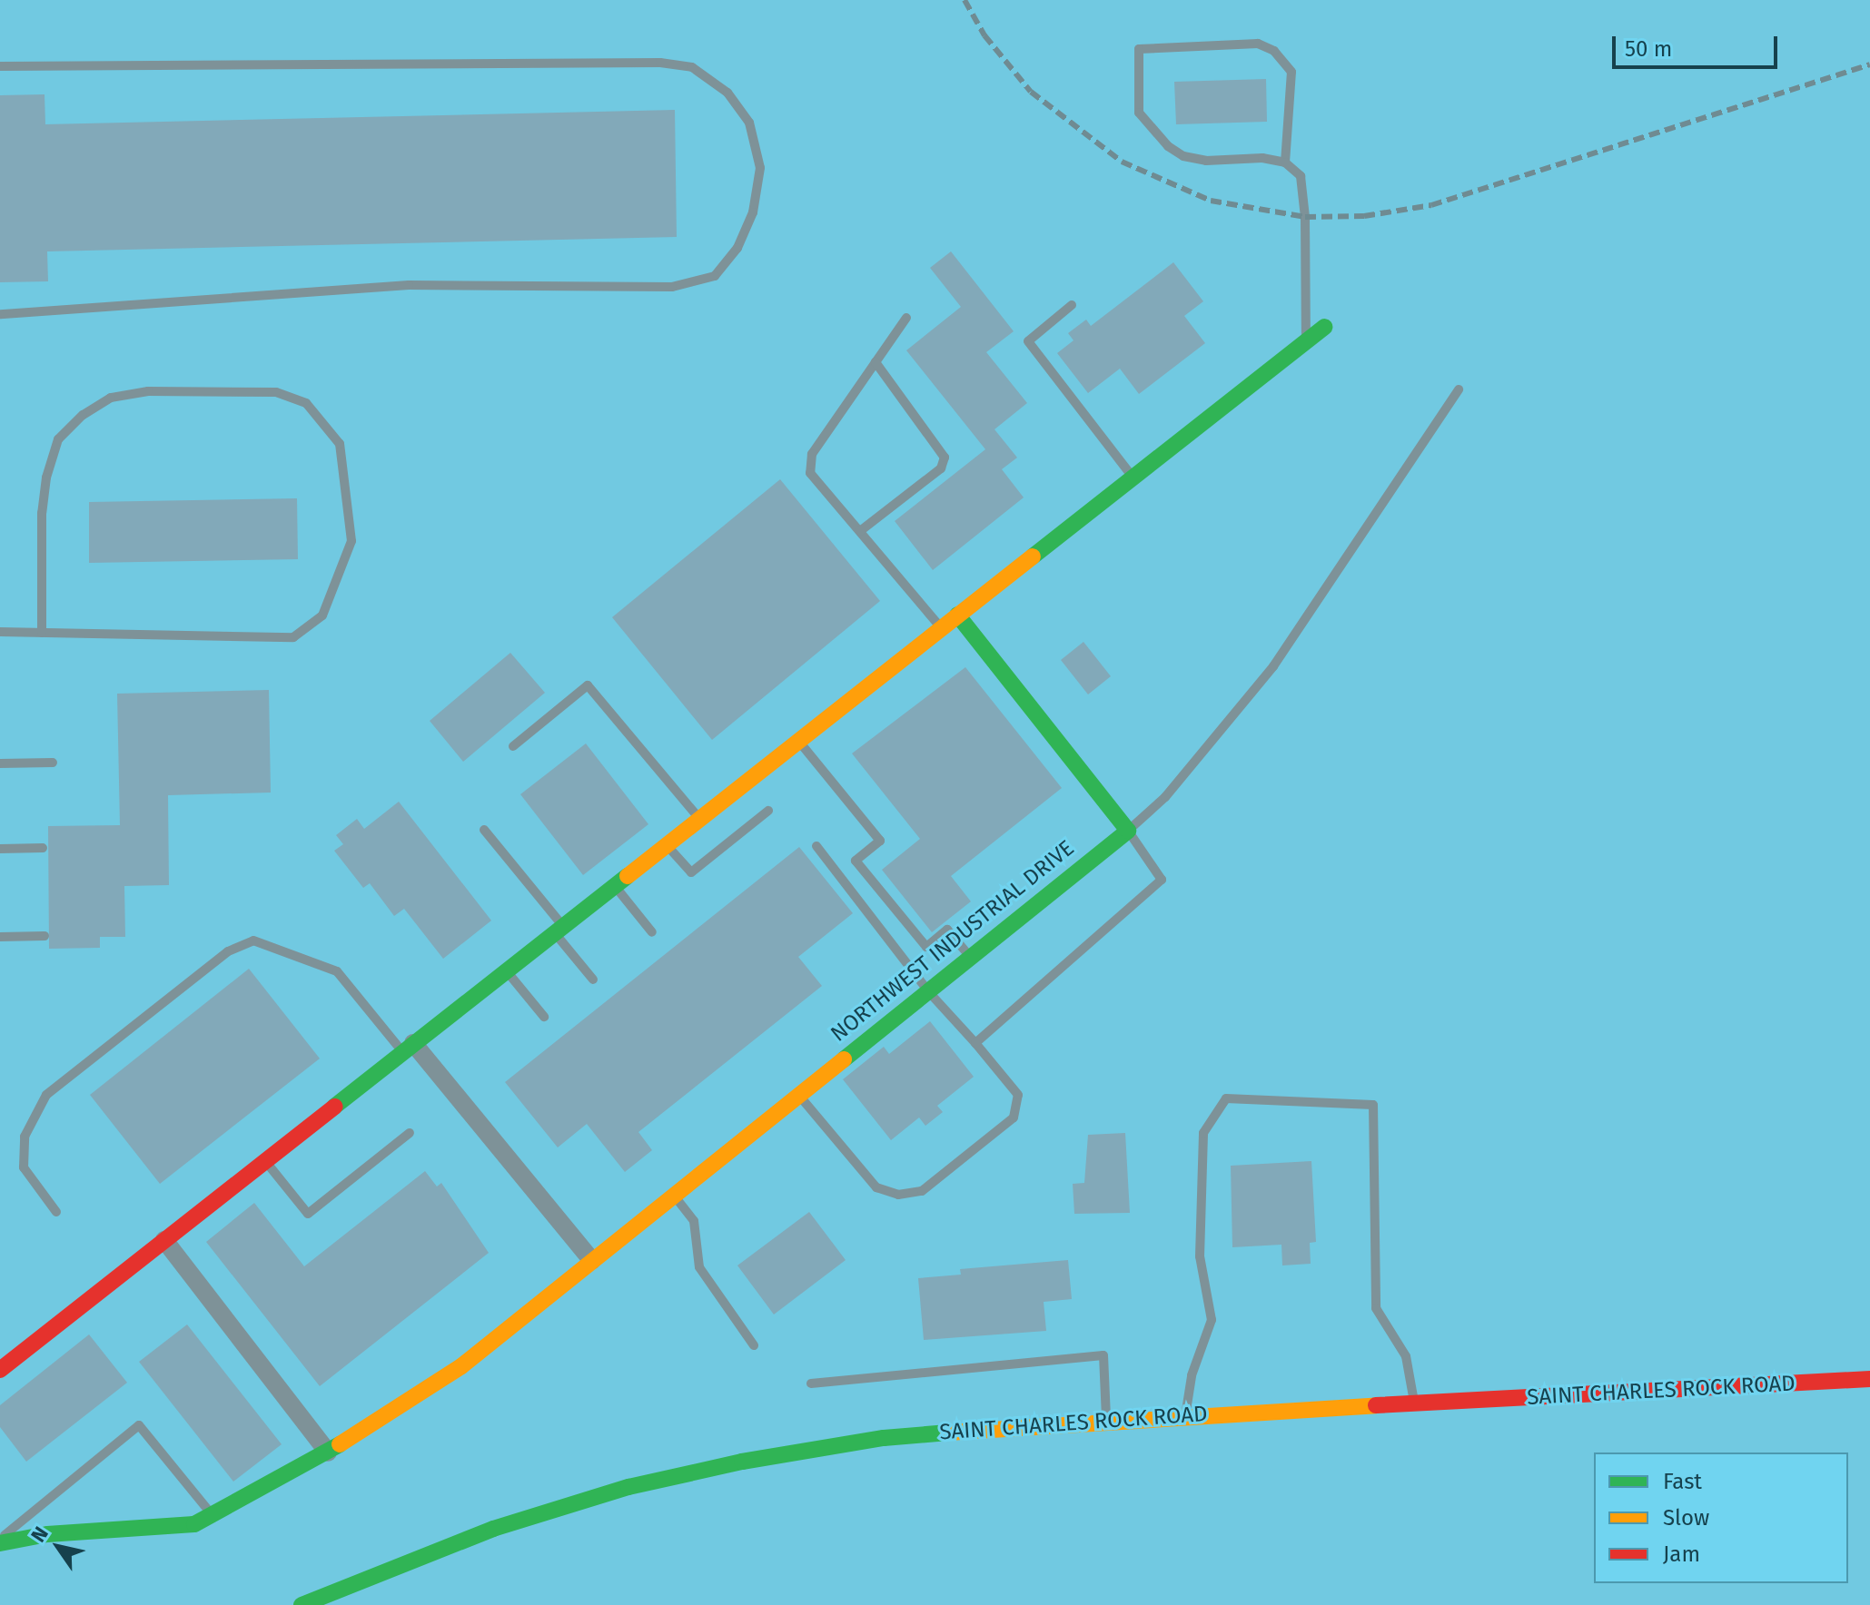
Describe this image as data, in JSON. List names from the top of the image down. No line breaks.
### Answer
{"streets":{"street":["NORTHWEST INDUSTRIAL DRIVE","SAINT CHARLES ROCK ROAD"]},"legend":["Fast","Slow","Jam"],"scale_bar":"50 m","north":"top left"}
